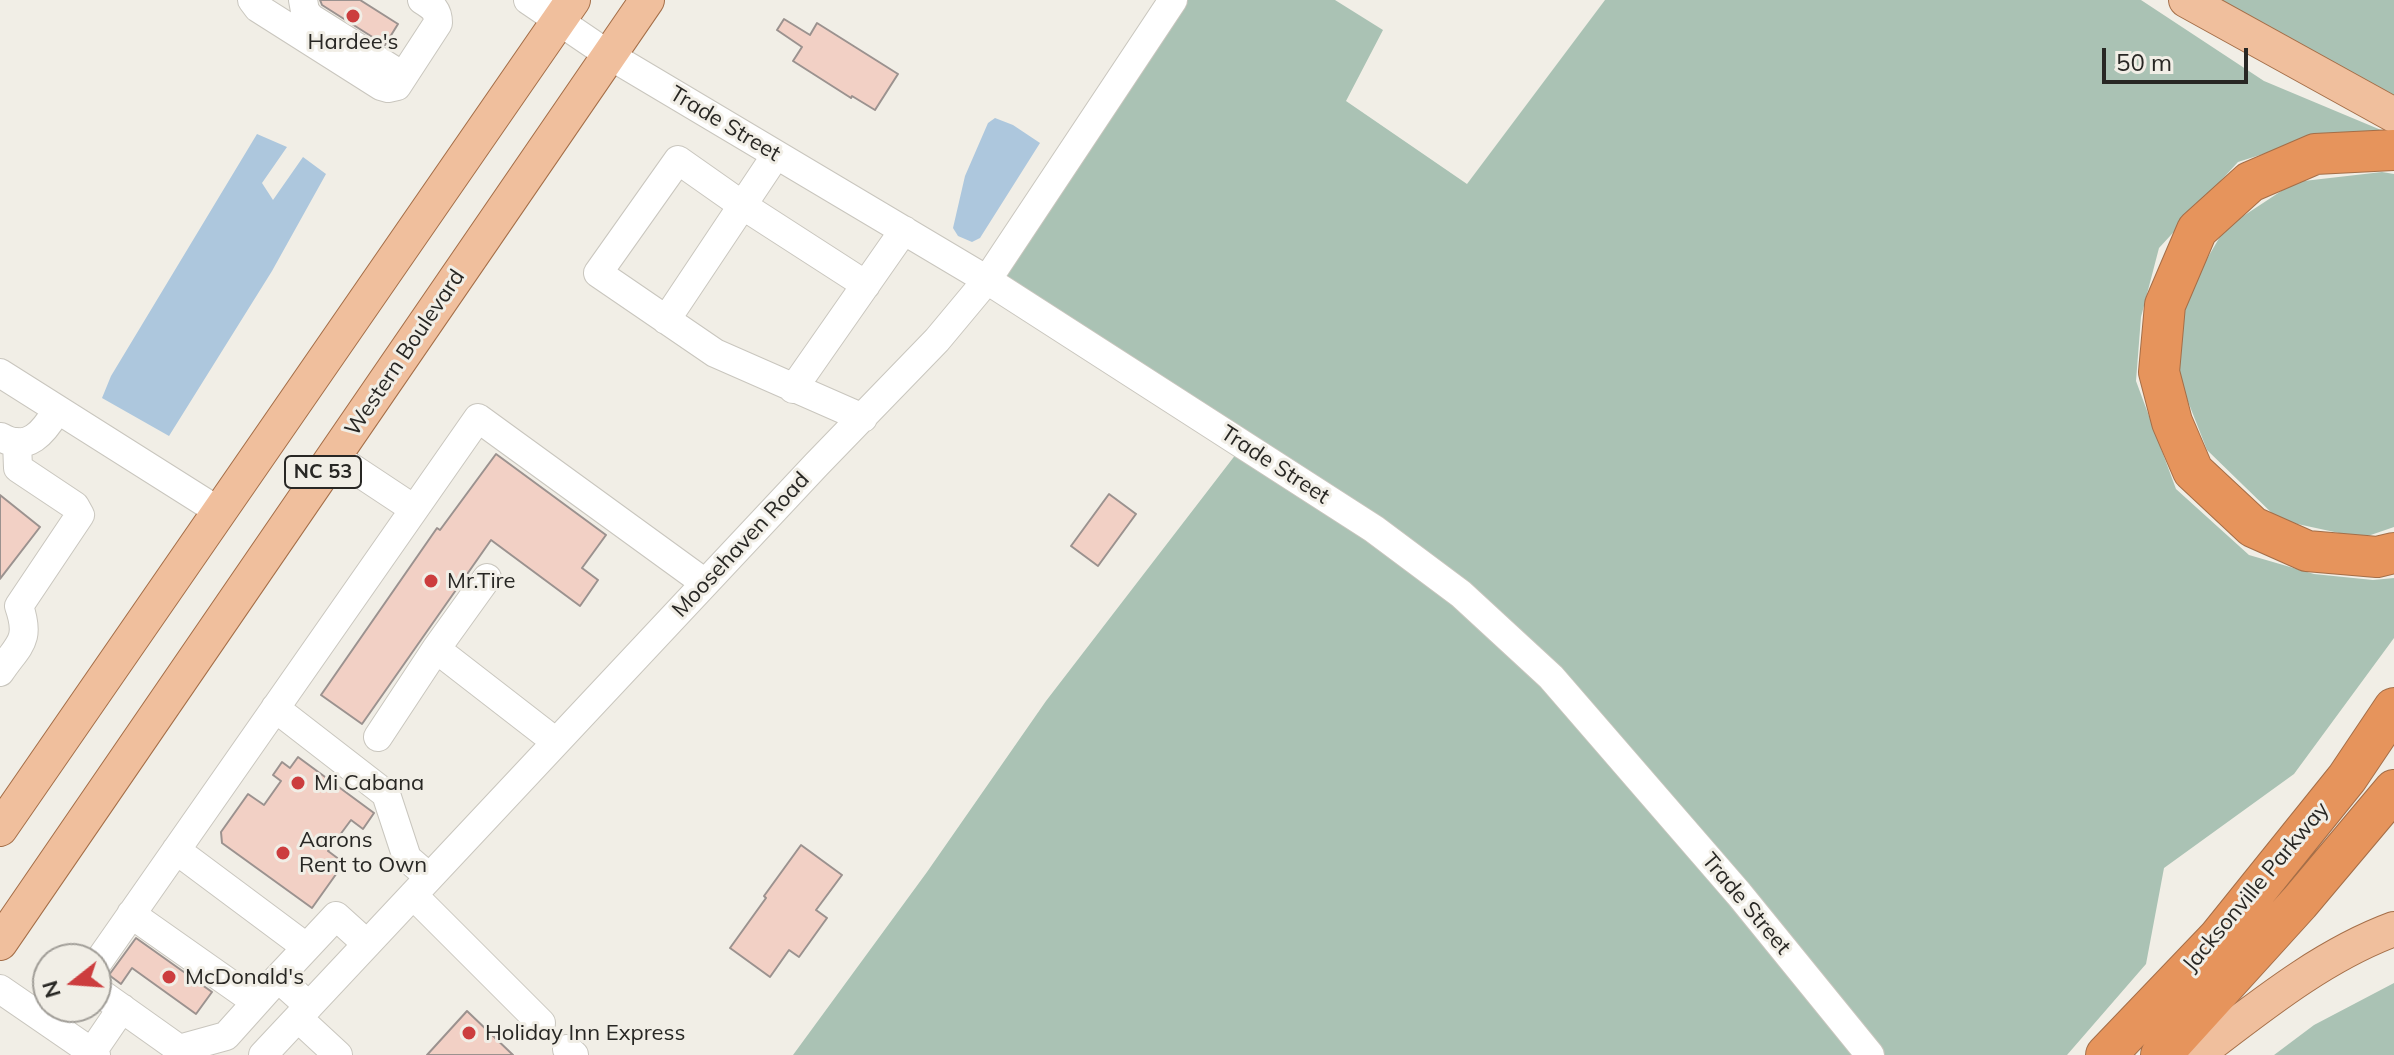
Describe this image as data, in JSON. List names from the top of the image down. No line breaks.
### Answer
{"streets":{"highway":["Jacksonville Parkway"],"main road":["Western Boulevard","NC 53"],"street":["Trade Street","Moosehaven Road"]},"crossings":[["Trade Street","Western Boulevard"],["Trade Street","NC 53"],["Trade Street","Moosehaven Road"]],"places":["Hardee's","Mr.Tire","Mi Cabana","Aarons Rent to Own","McDonald's","Holiday Inn Express"],"scale_bar":"50 m","north":"left"}
